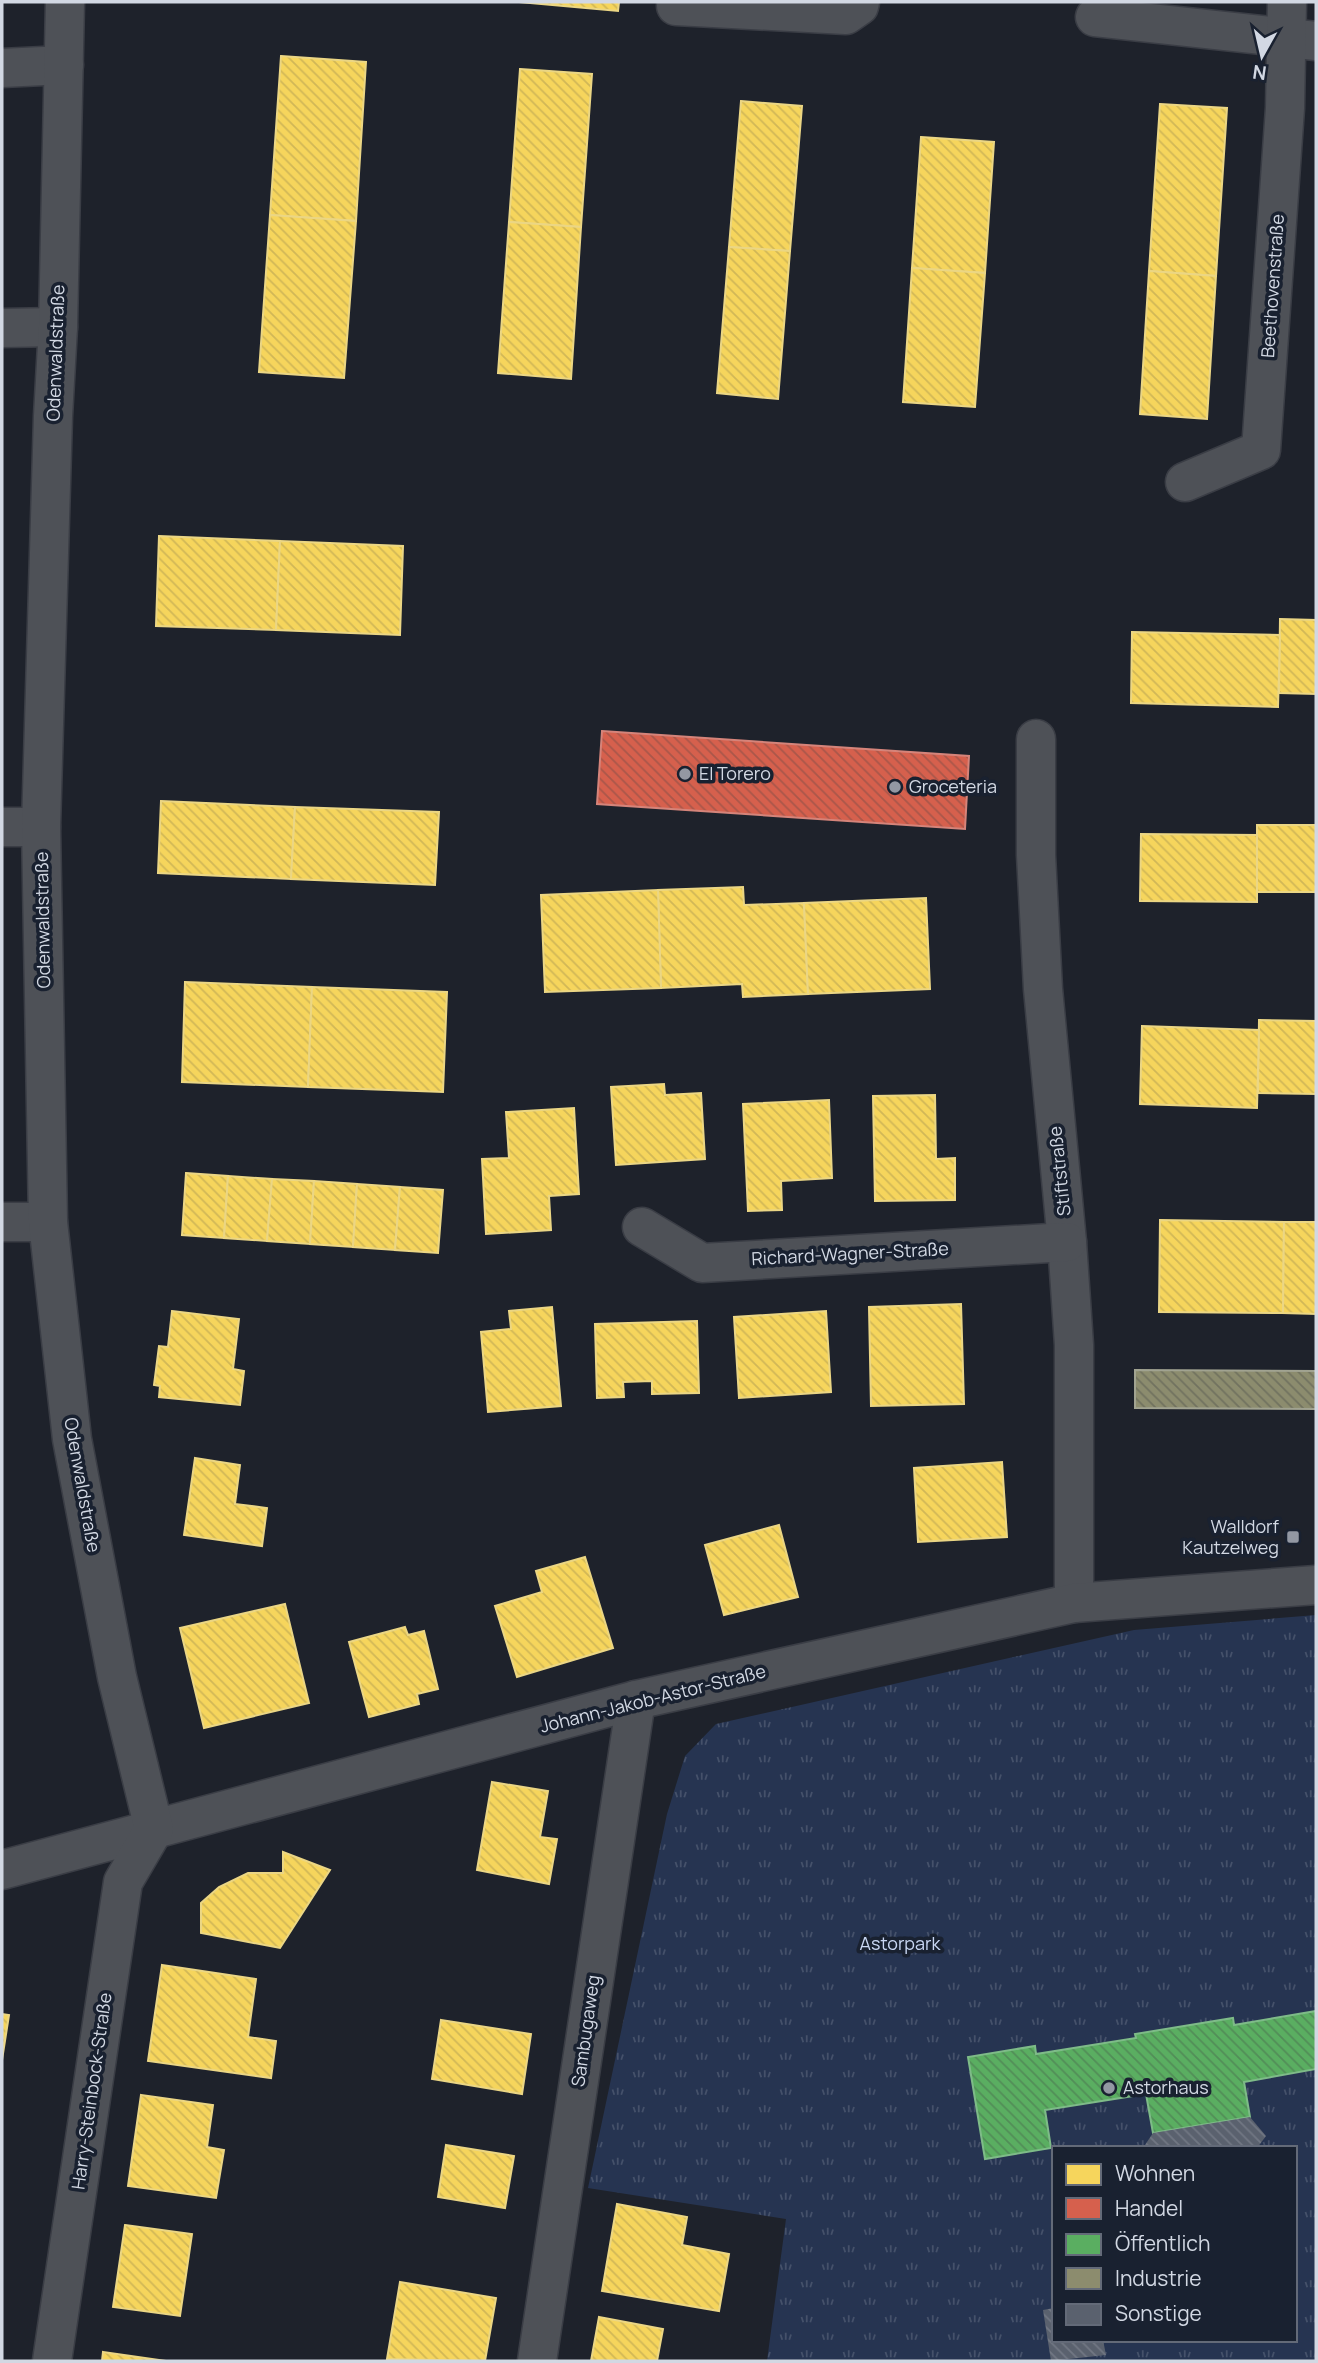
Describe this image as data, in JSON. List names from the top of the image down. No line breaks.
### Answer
{"streets":{"street":["Beethovenstraße","Odenwaldstraße","Stiftstraße","Richard-Wagner-Straße","Johann-Jakob-Astor-Straße","Sambugaweg","Harry-Steinbock-Straße"]},"crossings":[["Odenwaldstraße","Johann-Jakob-Astor-Straße"],["Odenwaldstraße","Harry-Steinbock-Straße"],["Stiftstraße","Richard-Wagner-Straße"],["Stiftstraße","Johann-Jakob-Astor-Straße"],["Johann-Jakob-Astor-Straße","Sambugaweg"],["Johann-Jakob-Astor-Straße","Harry-Steinbock-Straße"]],"parks":["Astorpark"],"places":{"other":["El Torero","Groceteria","Astorhaus"],"transit":["Walldorf Kautzelweg"]},"legend":["Wohnen","Handel","Öffentlich","Industrie","Sonstige"],"north":"bottom"}
